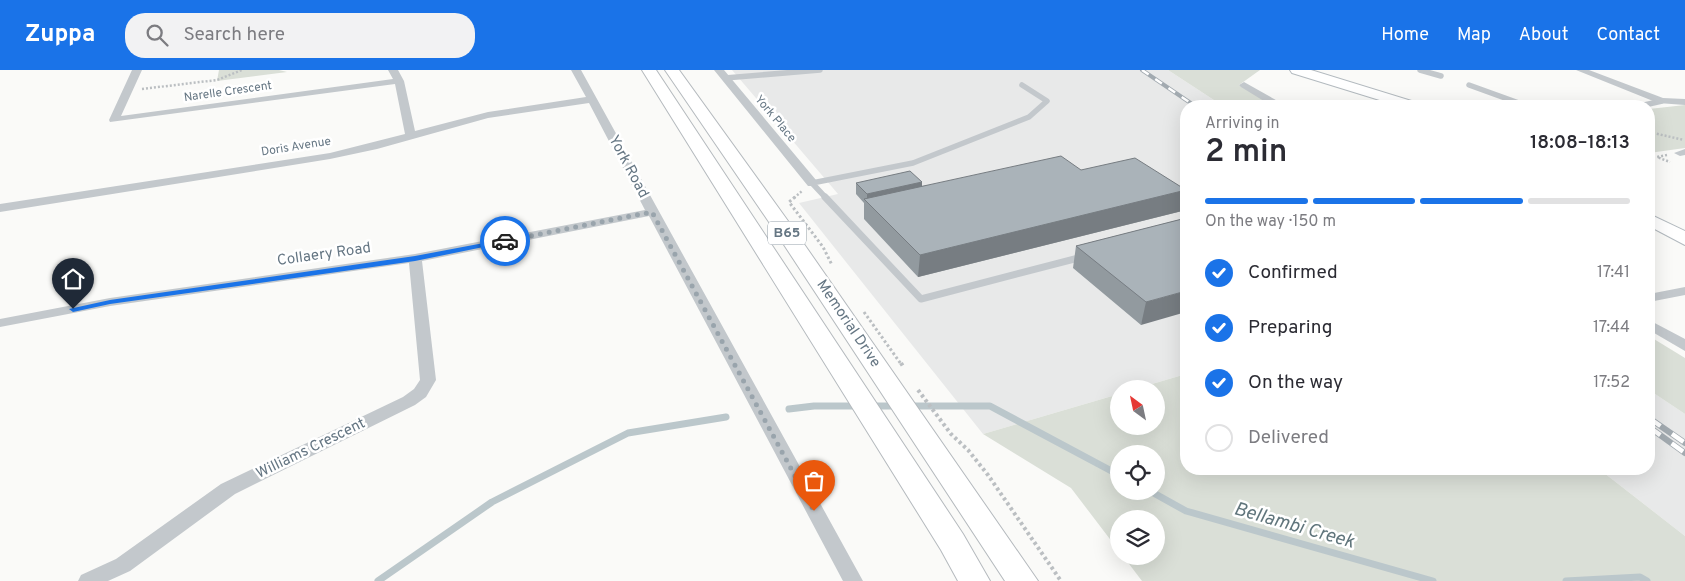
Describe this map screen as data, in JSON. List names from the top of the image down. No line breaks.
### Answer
{"streets":{"main road":["B65","Memorial Drive"],"street":["Narelle Crescent","York Place","Doris Avenue","York Road","Collaery Road","Williams Crescent"]},"crossings":[["Doris Avenue","York Road"],["York Road","Collaery Road"],["Collaery Road","Williams Crescent"]],"water":["Bellambi Creek"],"north":"top left","page":{"header":"Zuppa","search":"Search here","nav":["Home","Map","About","Contact"],"heading":["2 min","Arriving in","18:08–18:13"],"bar":"On the way · 150 m","list":[["Confirmed","17:41"],["Preparing","17:44"],["On the way","17:52"],"Delivered"]}}
